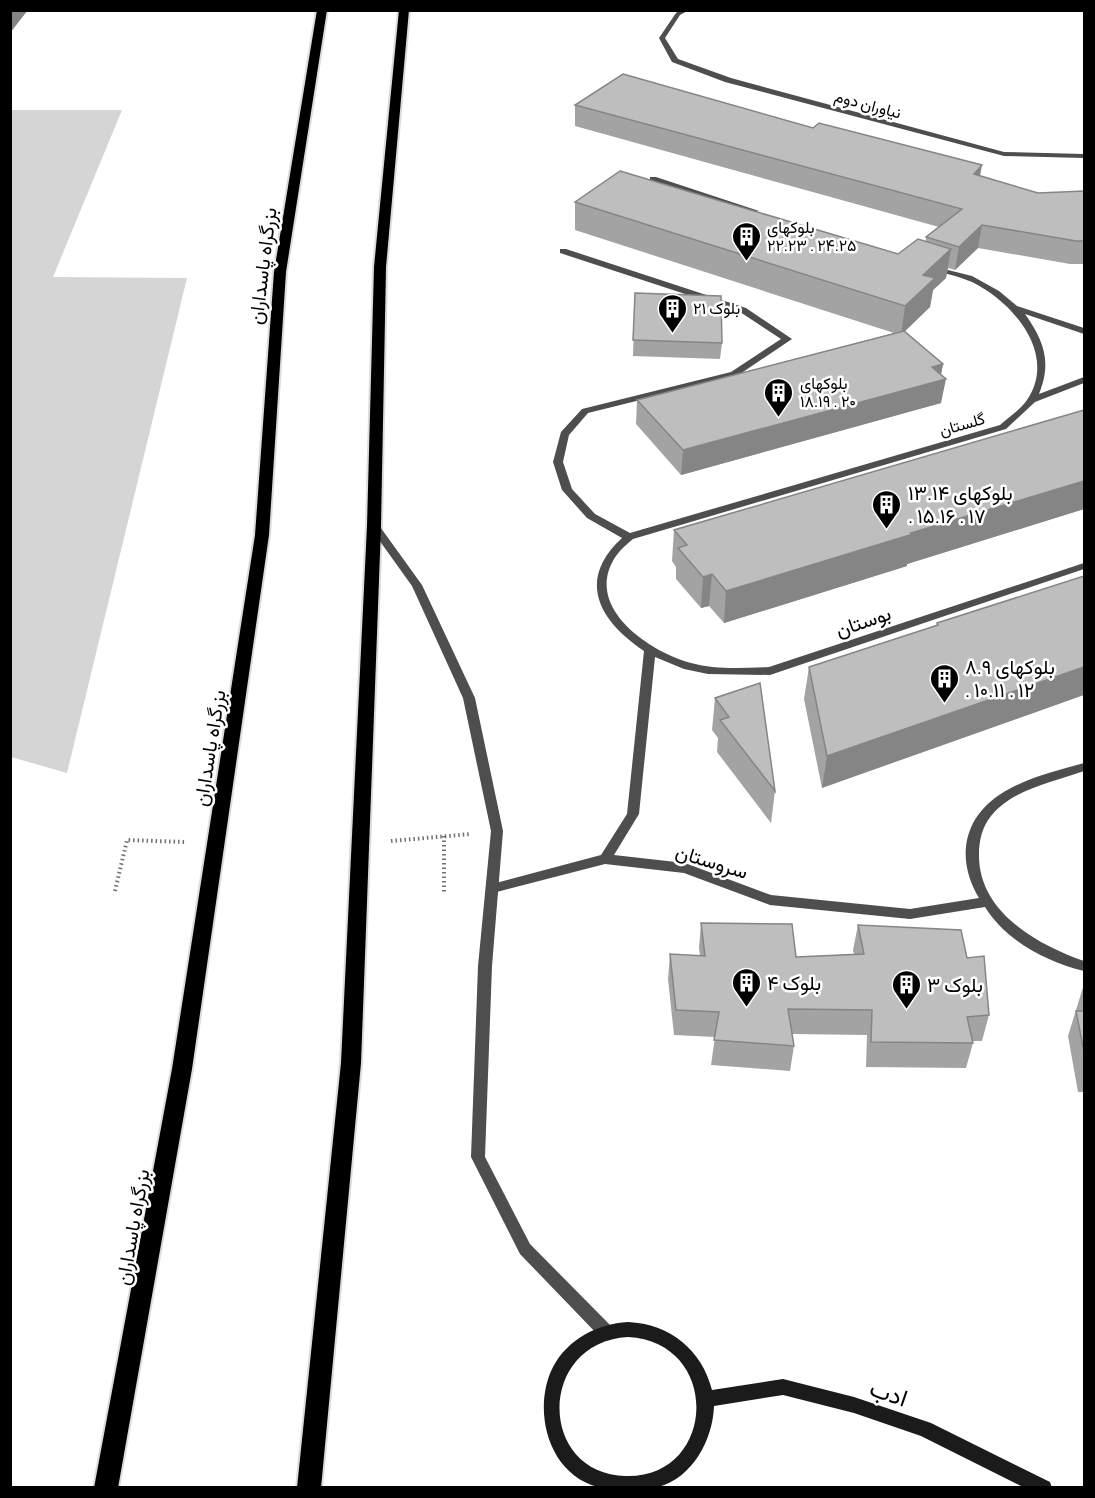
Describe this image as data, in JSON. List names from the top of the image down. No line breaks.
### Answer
{"streets":{"highway":["بزرگراه پاسداران"],"main road":["ادب"],"street":["نیاوران دوم","گلستان","بوستان","سروستان"]},"places":{"building":["بلوکهای ۲۲.۲۳ . ۲۴.۲۵","بلوک ۲۱","بلوکهای ۱۸.۱۹ . ۲۰","بلوکهای ۱۳.۱۴ . ۱۵.۱۶ . ۱۷","بلوکهای ۸.۹ . ۱۰.۱۱ . ۱۲","بلوک ۴","بلوک ۳"]}}
